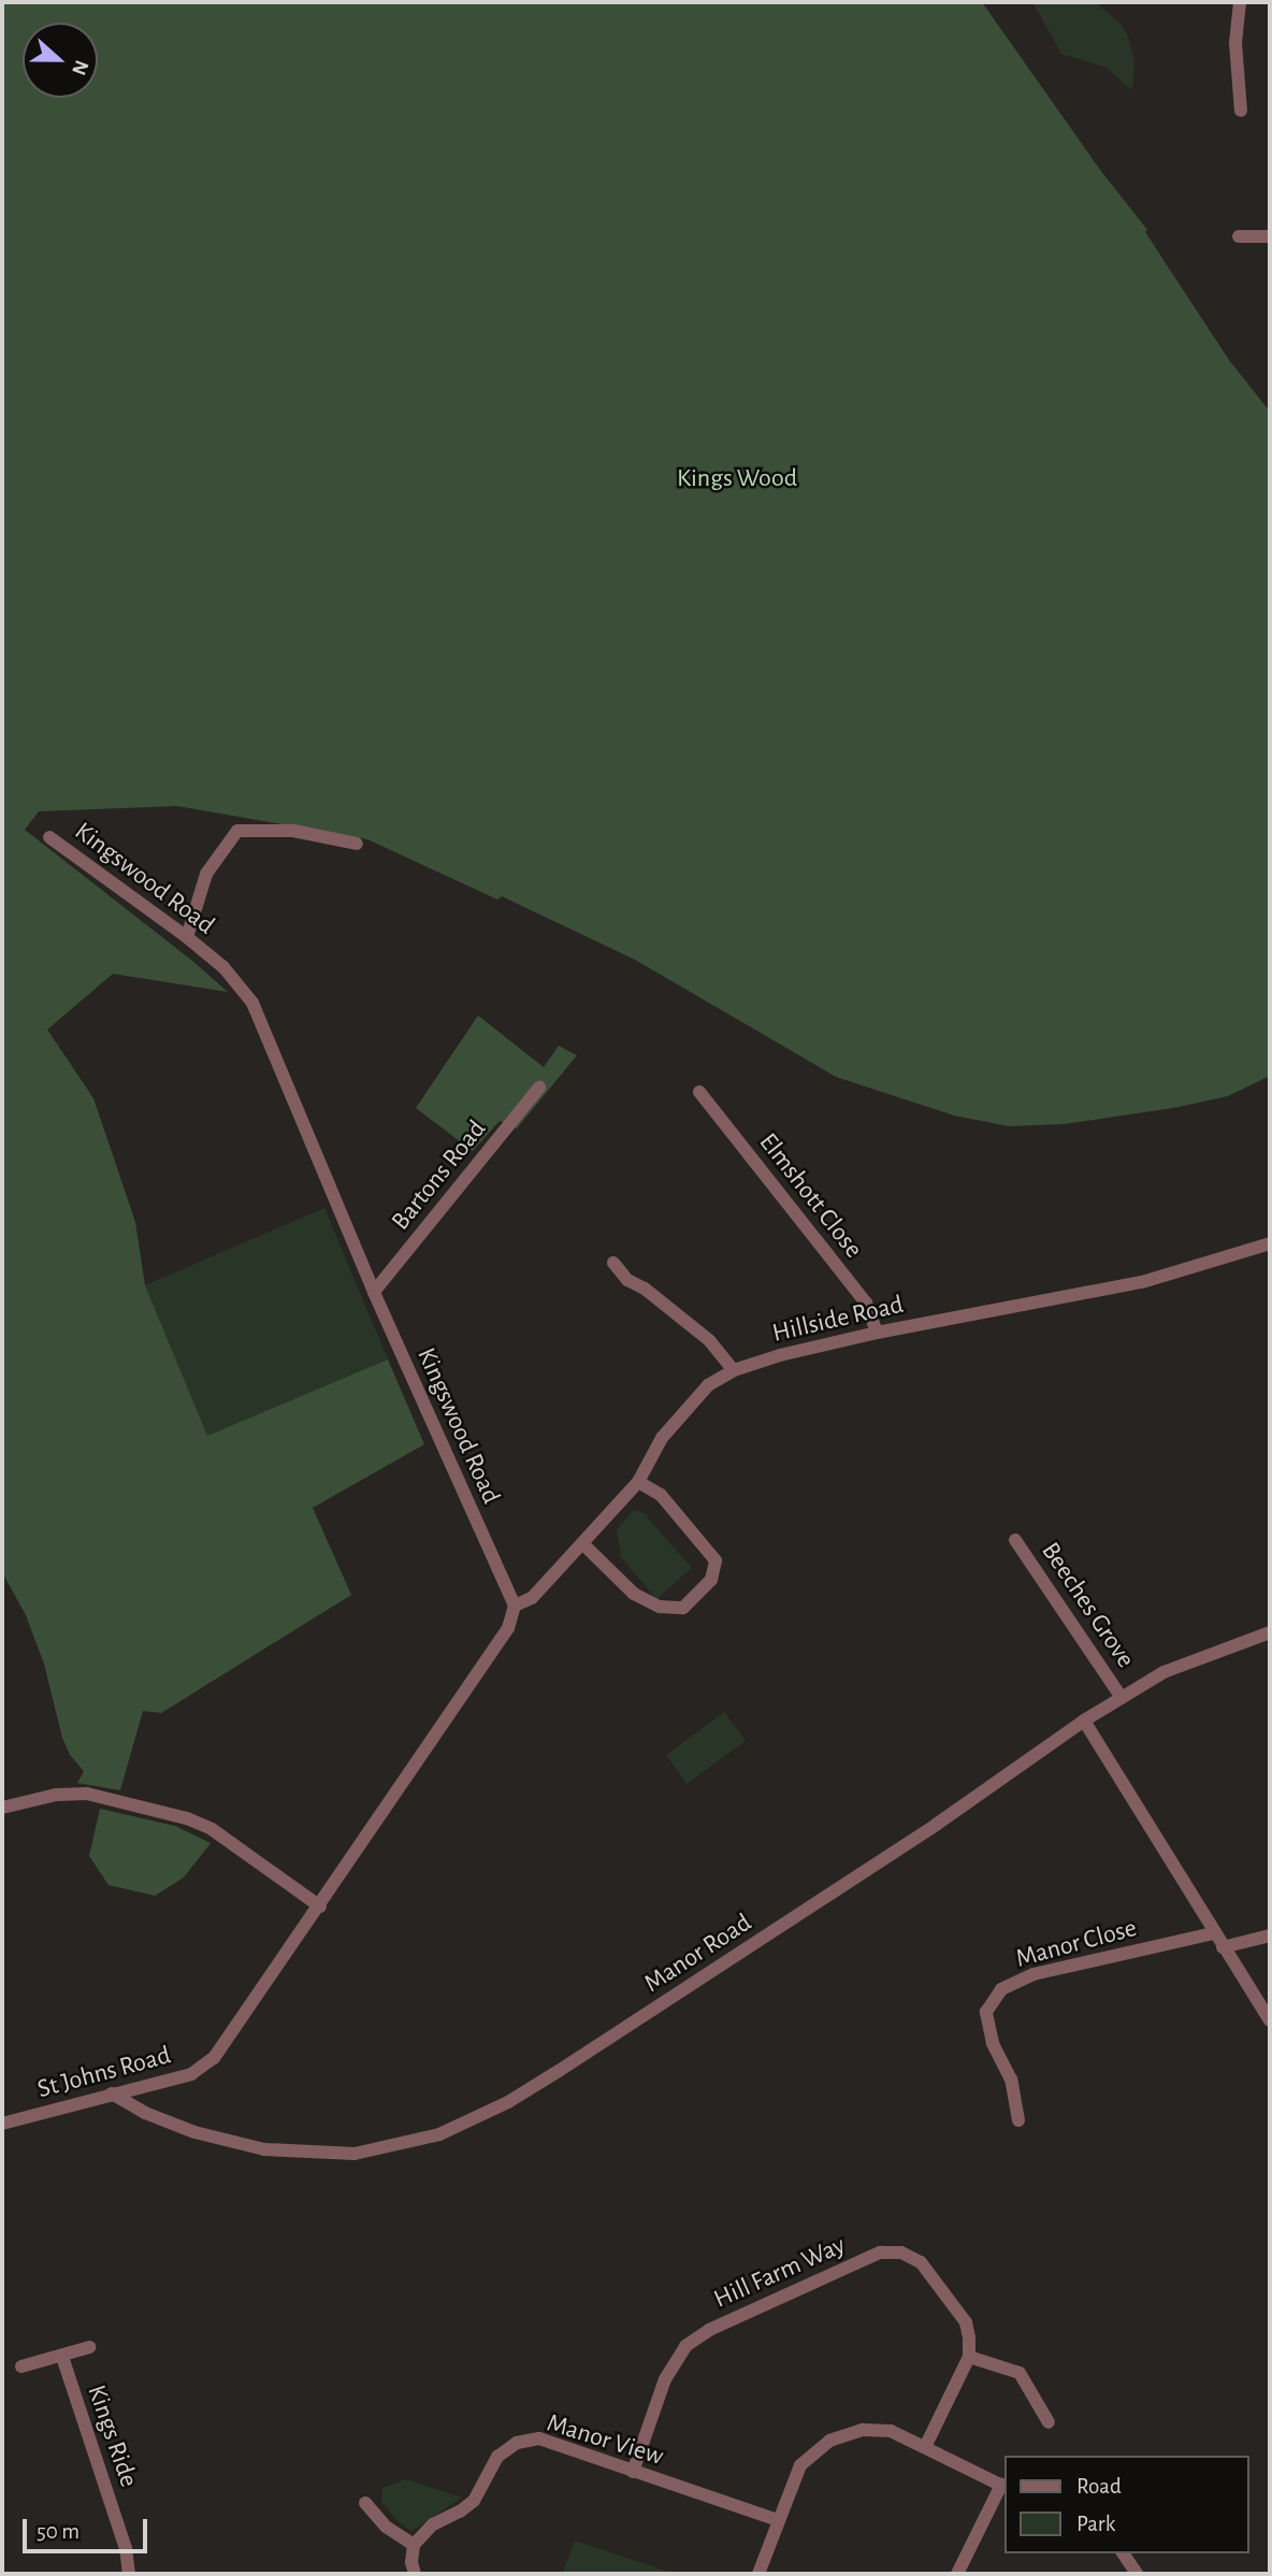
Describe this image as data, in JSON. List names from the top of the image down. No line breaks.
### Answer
{"streets":{"street":["Kingswood Road","Bartons Road","Elmshott Close","Hillside Road","Beeches Grove","Manor Close","Manor Road","St Johns Road","Hill Farm Way","Kings Ride","Manor View"]},"crossings":[["Kingswood Road","Bartons Road"],["Kingswood Road","Hillside Road"],["Elmshott Close","Hillside Road"],["Beeches Grove","Manor Road"],["Manor Road","St Johns Road"],["Hill Farm Way","Manor View"]],"parks":["Kings Wood"],"legend":["Road","Park"],"scale_bar":"50 m","north":"right"}
